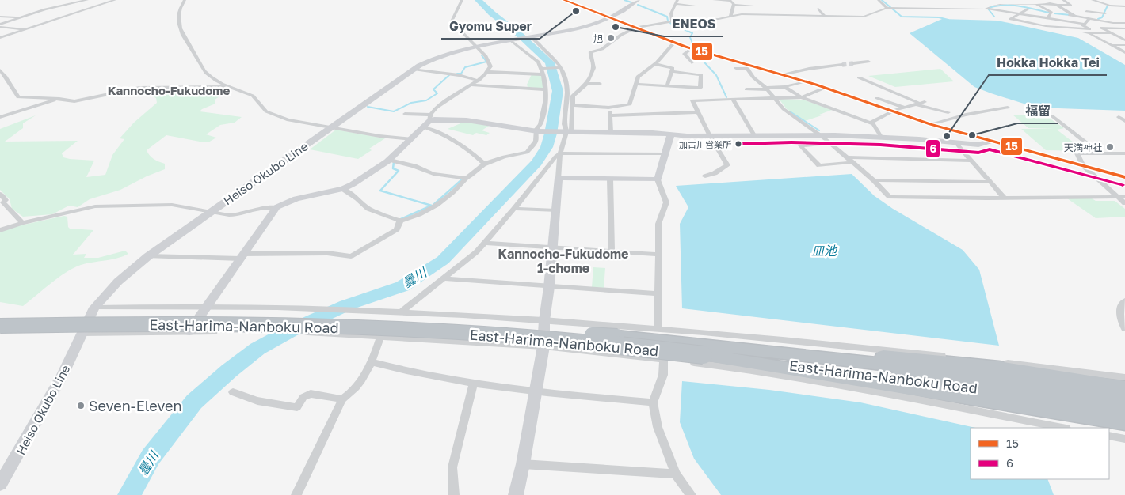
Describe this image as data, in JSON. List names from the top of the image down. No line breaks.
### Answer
{"streets":{"highway":["East-Harima-Nanboku Road"],"main road":["Heiso Okubo Line"]},"districts":["Kannocho-Fukudome","Kannocho-Fukudome 1-chome"],"water":["皿池","曇川"],"places":["Gyomu Super","ENEOS","旭","福留","Hokka Hokka Tei","加古川営業所","天満神社","Seven-Eleven"],"lines":["transit line 15","transit line 6"],"legend":["15","6"]}
